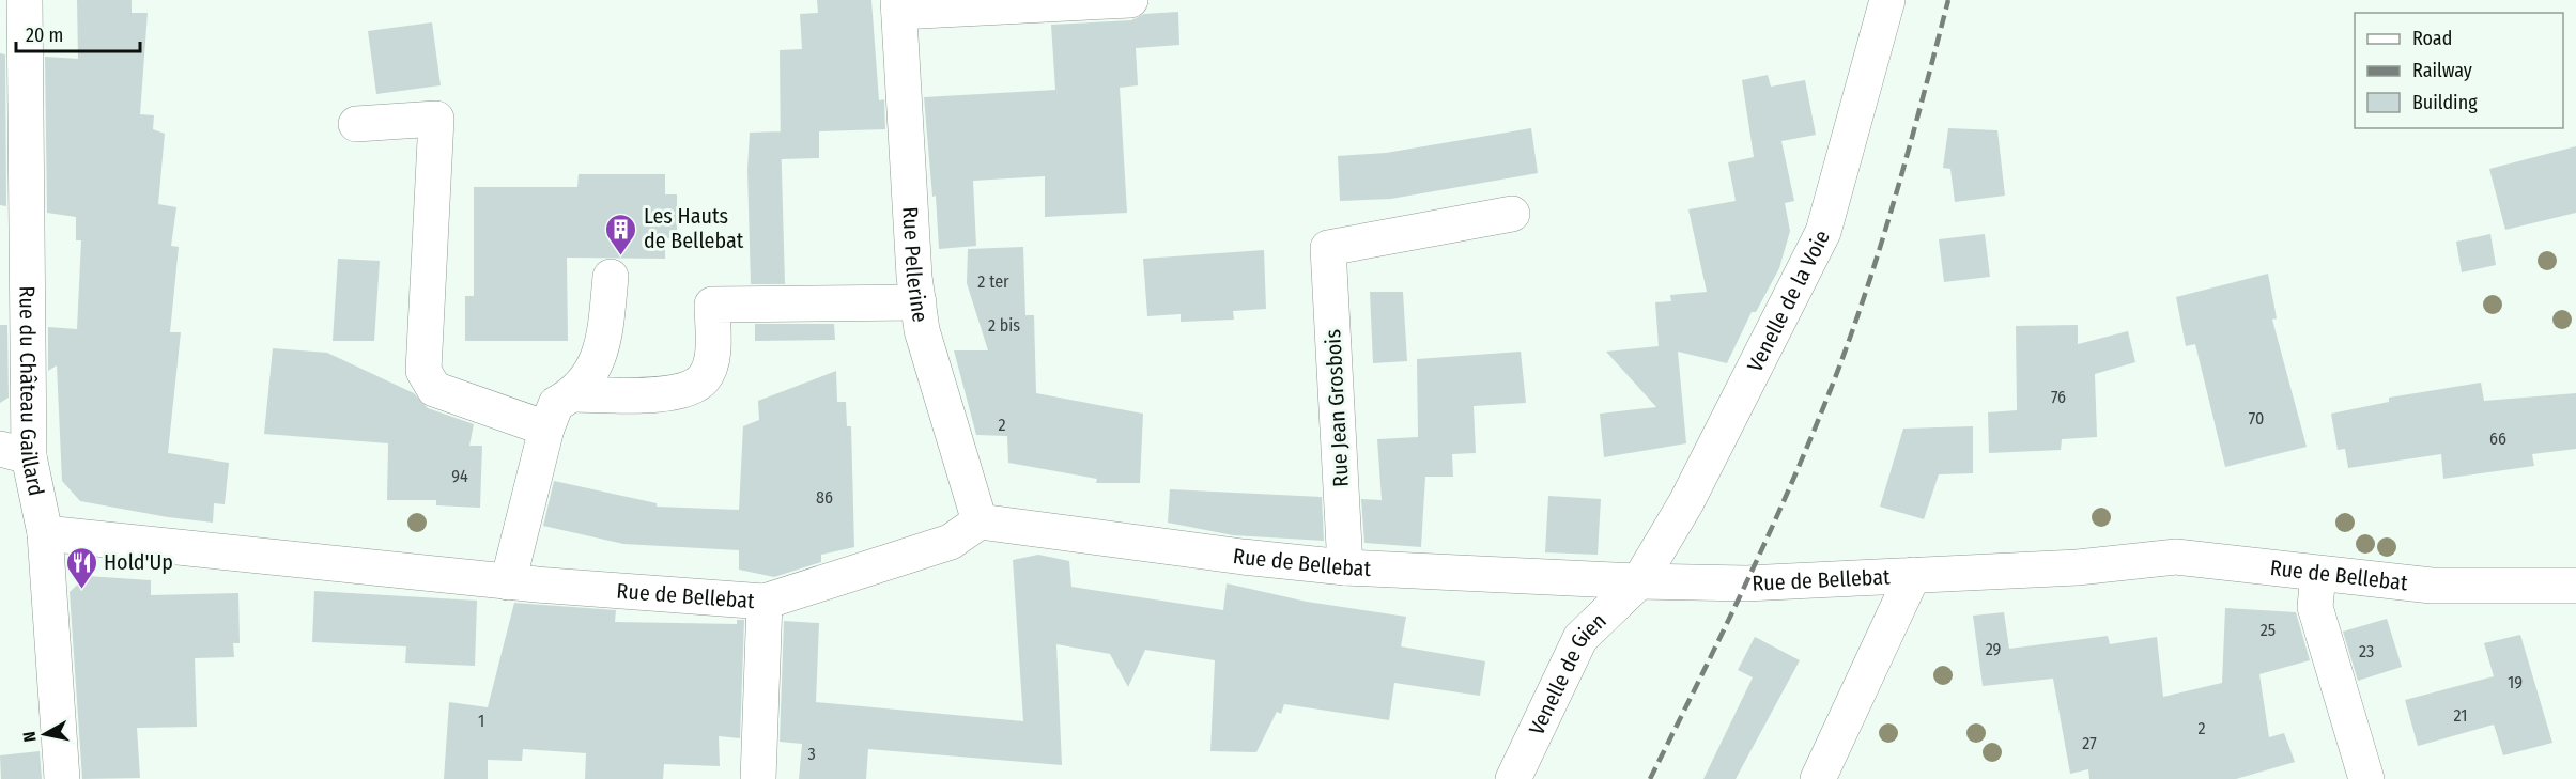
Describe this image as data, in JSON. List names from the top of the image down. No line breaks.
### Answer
{"streets":{"street":["Rue Pellerine","Venelle de la Voie","Rue du Château Gaillard","Rue Jean Grosbois","Rue de Bellebat","Venelle de Gien"]},"crossings":[["Rue Pellerine","Rue de Bellebat"],["Venelle de la Voie","Rue de Bellebat"],["Venelle de la Voie","Venelle de Gien"],["Rue du Château Gaillard","Rue de Bellebat"],["Rue Jean Grosbois","Rue de Bellebat"],["Rue de Bellebat","Venelle de Gien"]],"places":{"building":["Les Hauts de Bellebat"],"restaurant":["Hold'Up"]},"house_numbers":["2 ter","2 bis","76","70","2","66","94","86","25","29","23","19","21","1","2","27","3"],"legend":["Road","Railway","Building"],"scale_bar":"20 m","north":"left"}
